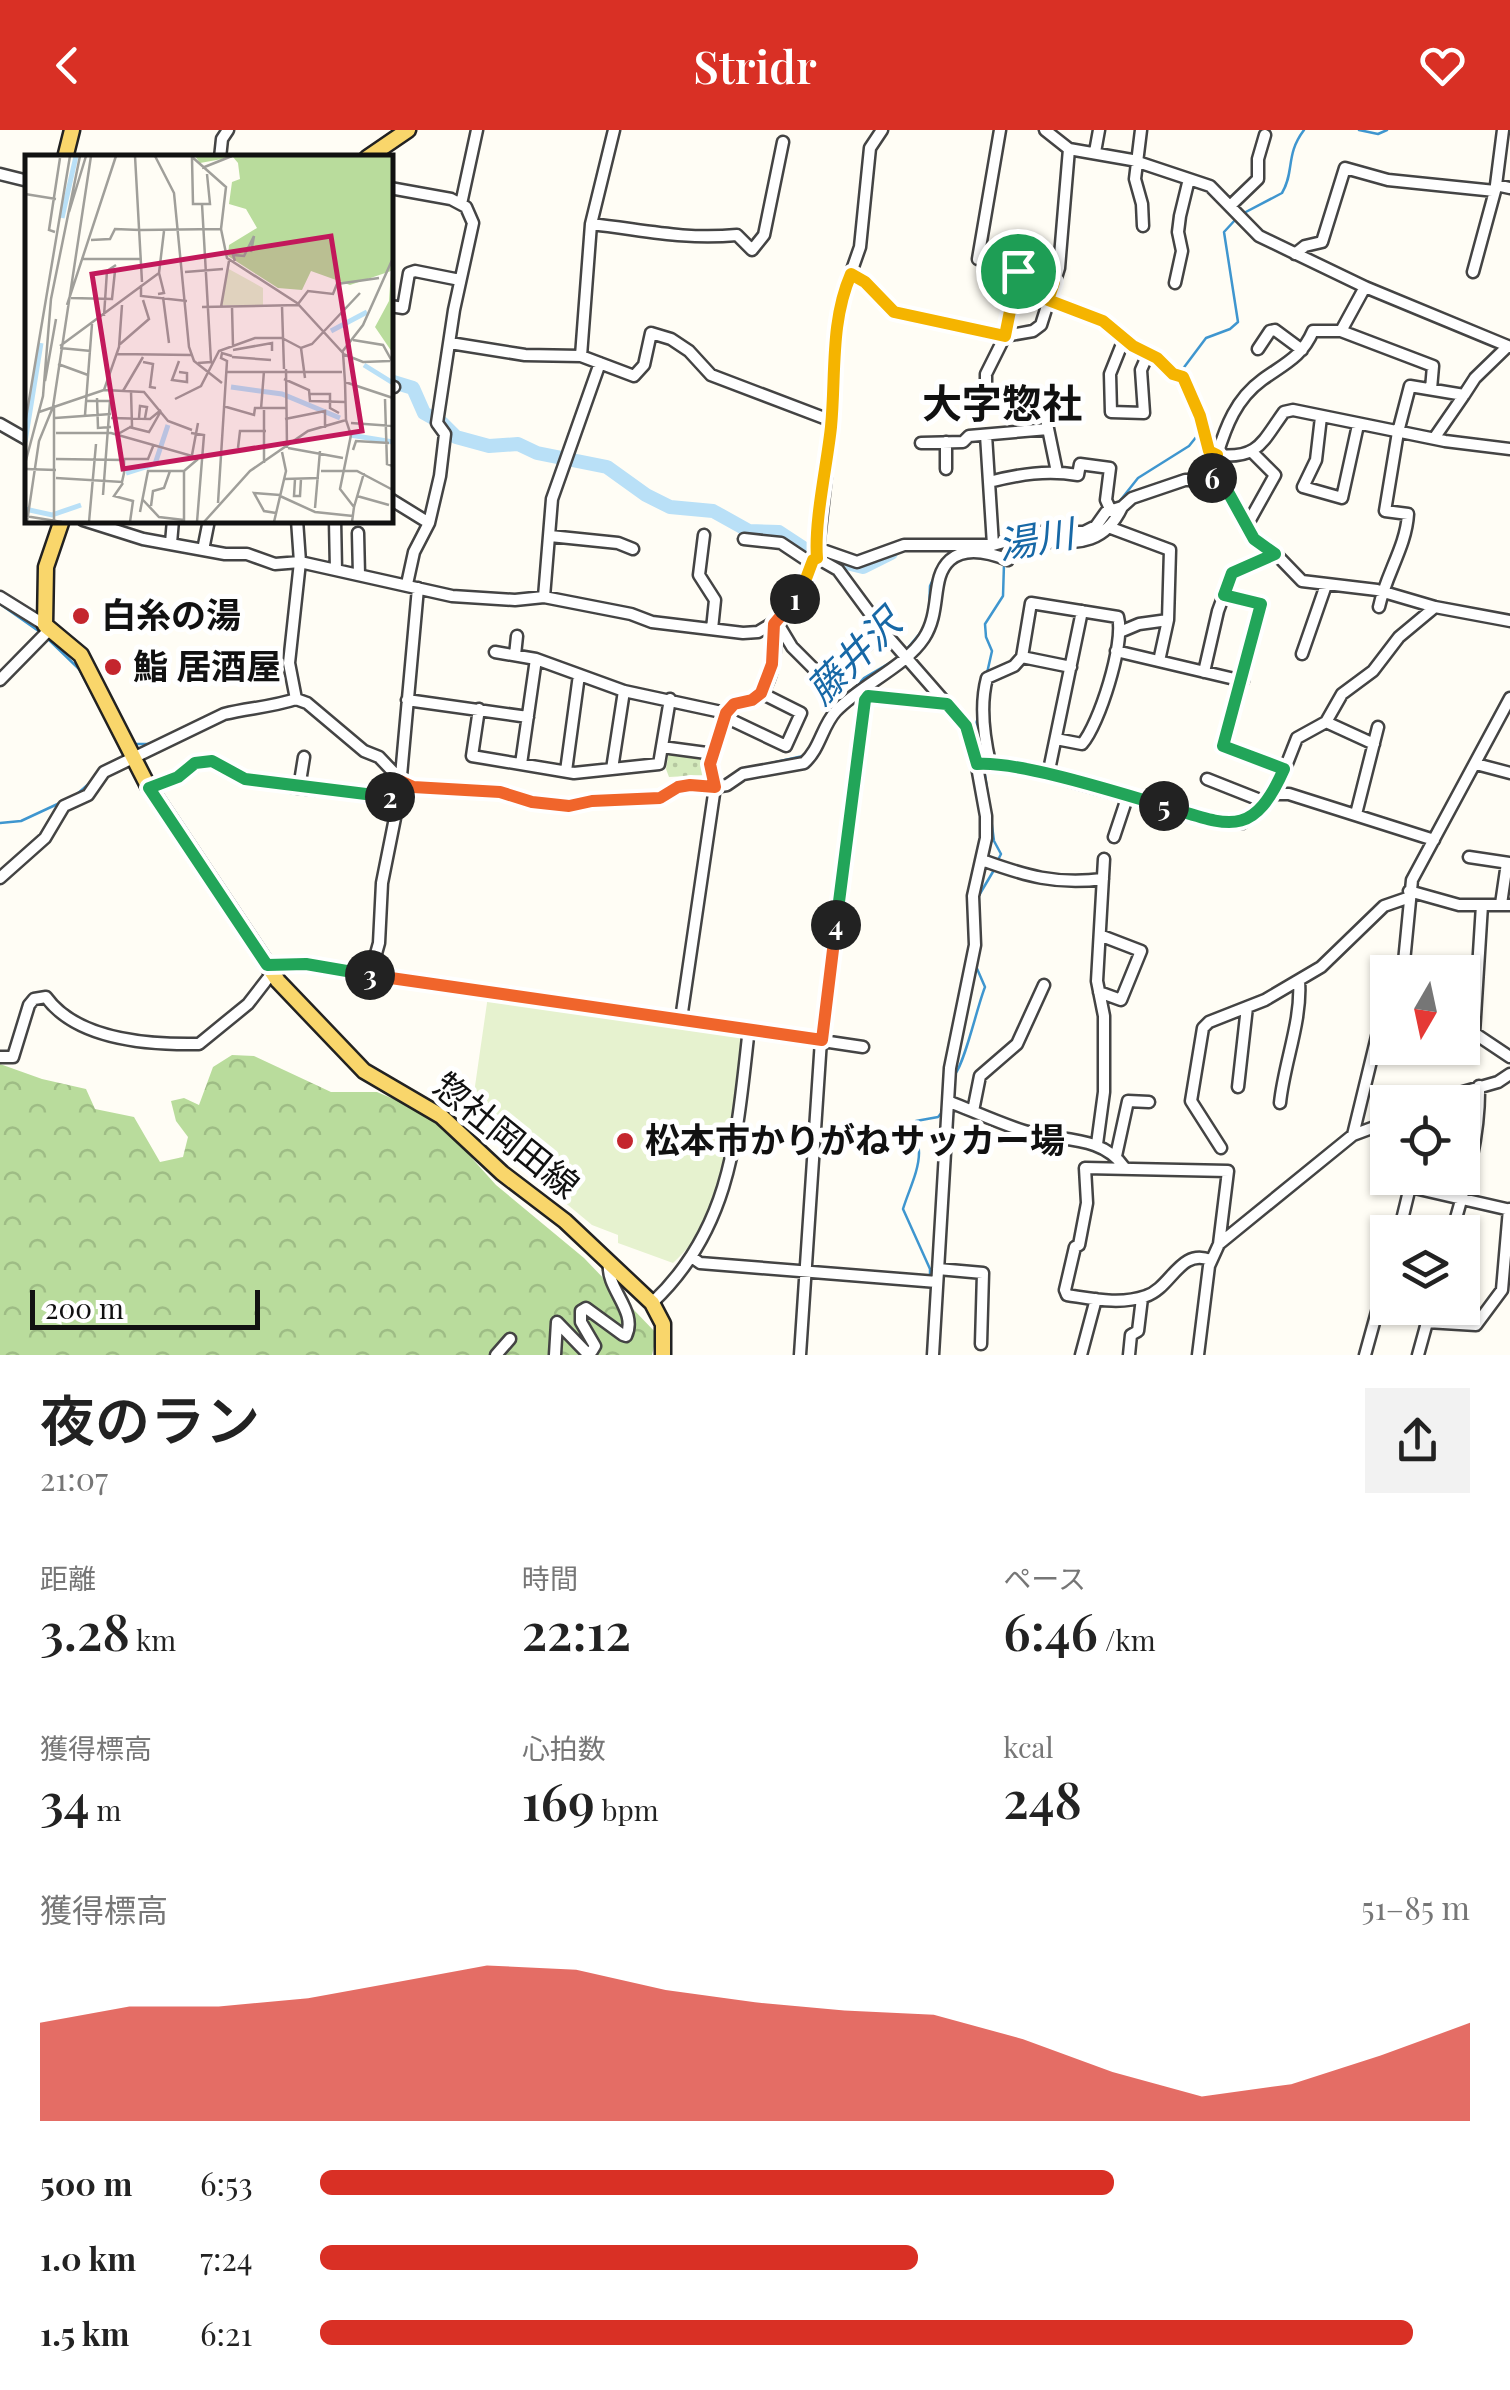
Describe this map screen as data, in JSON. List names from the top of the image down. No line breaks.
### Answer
{"streets":{"main road":["惣社岡田線"]},"districts":["大字惣社"],"water":["湯川","藤井沢"],"places":["白糸の湯","鮨 居酒屋","松本市かりがねサッカー場"],"scale_bar":"200 m","north":"bottom","page":{"header":"Stridr","pins":["6","1","2","5","4","3"],"scale":"200 m","heading":["夜のラン","21:07"],"stats":[["距離","3.28 km"],["時間","22:12"],["ペース","6:46 /km"],["獲得標高","34 m"],["心拍数","169 bpm"],["kcal","248"]],"chart":["獲得標高","51–85 m"],"list":[{"name":"500 m","note":"6:53"},{"name":"1.0 km","note":"7:24"},{"name":"1.5 km","note":"6:21"}]}}
